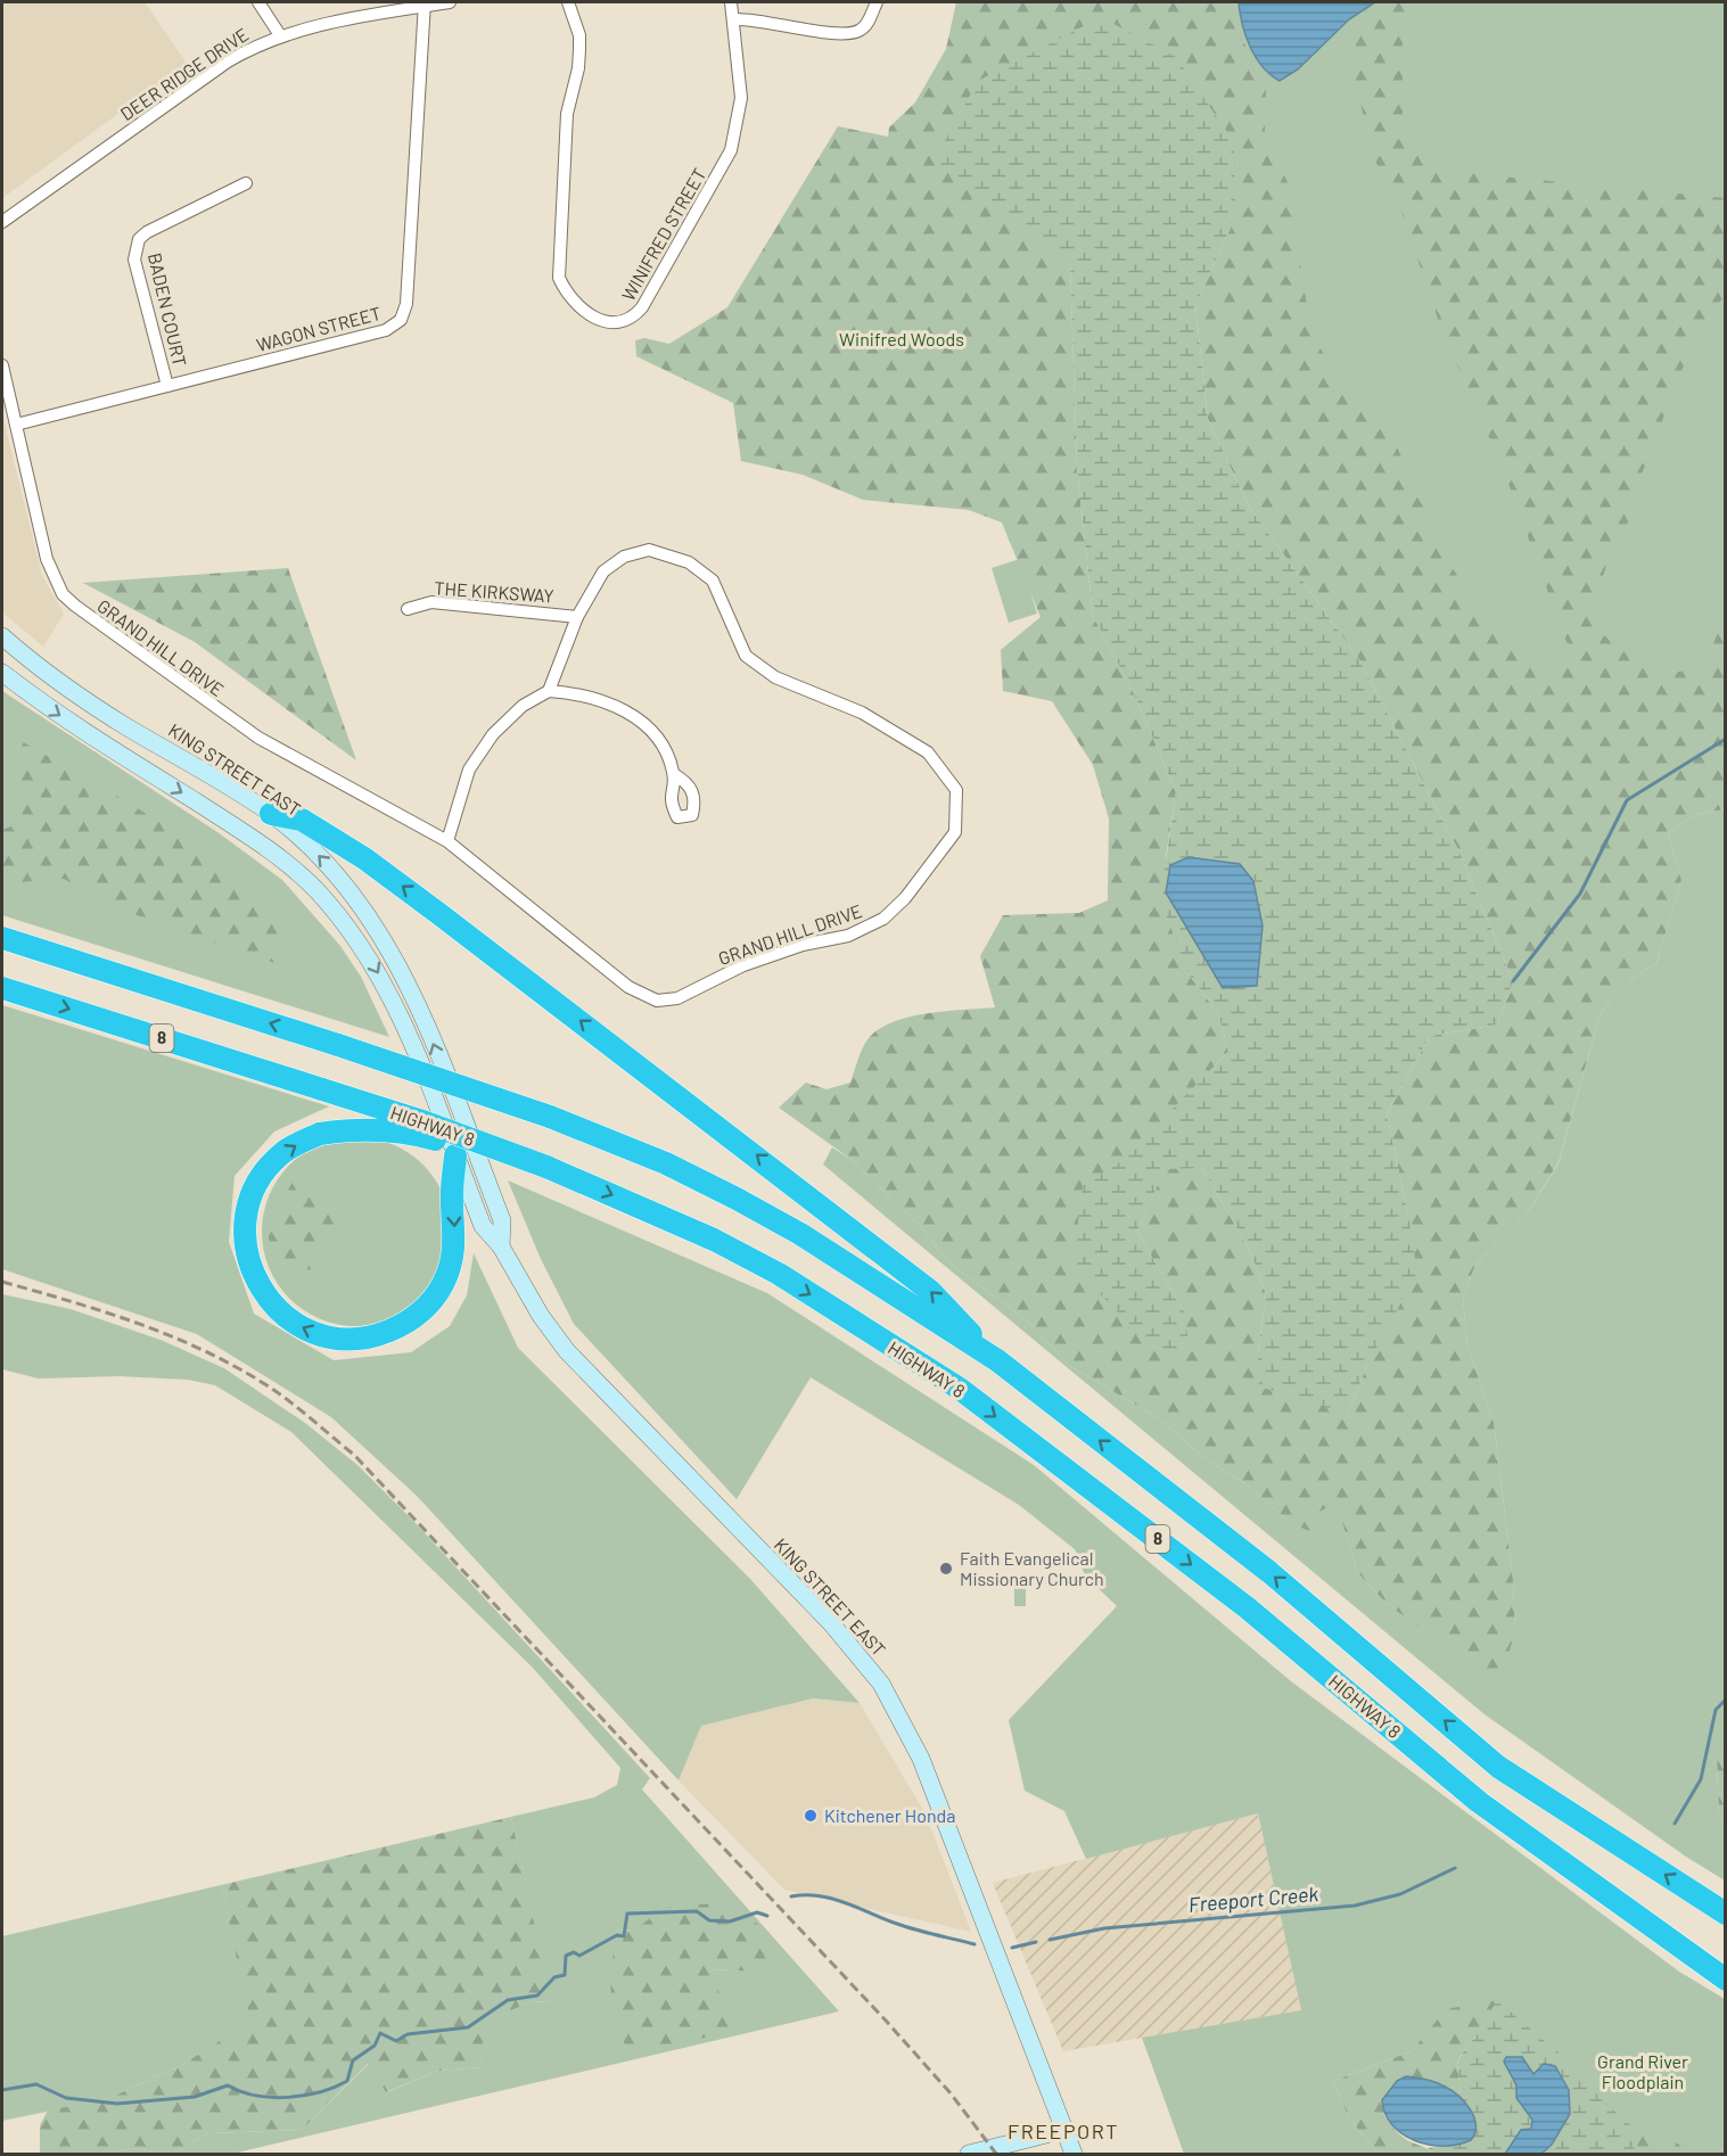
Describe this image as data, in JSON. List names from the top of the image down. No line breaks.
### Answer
{"streets":{"highway":["8","HIGHWAY 8"],"main road":["KING STREET EAST"],"street":["DEER RIDGE DRIVE","WINIFRED STREET","BADEN COURT","WAGON STREET","THE KIRKSWAY","GRAND HILL DRIVE"]},"crossings":[["DEER RIDGE DRIVE","WAGON STREET"],["BADEN COURT","WAGON STREET"],["WAGON STREET","GRAND HILL DRIVE"],["THE KIRKSWAY","GRAND HILL DRIVE"]],"districts":["FREEPORT"],"water":["Freeport Creek"],"parks":["Winifred Woods","Grand River Floodplain"],"places":["Faith Evangelical Missionary Church","Kitchener Honda"]}
